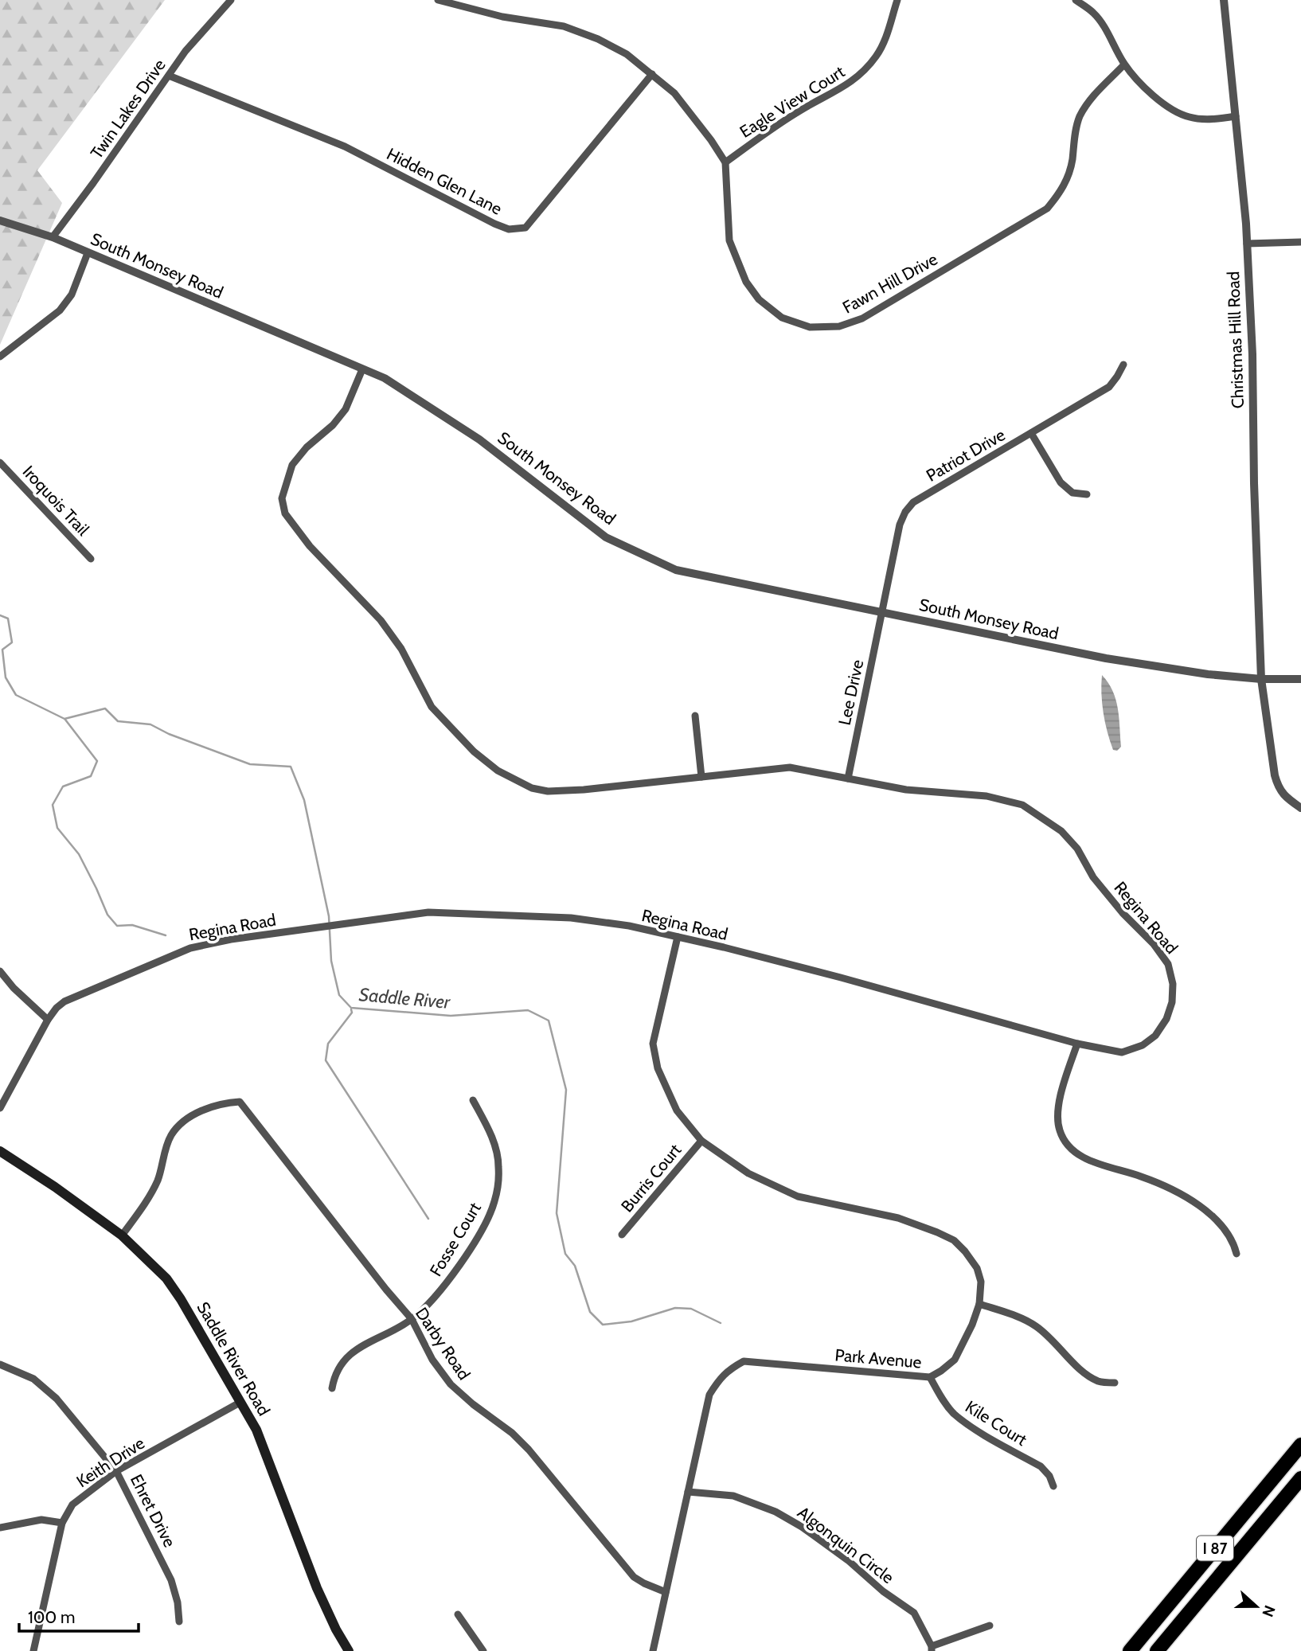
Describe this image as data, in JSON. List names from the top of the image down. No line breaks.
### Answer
{"streets":{"highway":["I 87"],"main road":["Saddle River Road"],"street":["Eagle View Court","Twin Lakes Drive","Hidden Glen Lane","South Monsey Road","Fawn Hill Drive","Christmas Hill Road","Patriot Drive","Iroquois Trail","Lee Drive","Regina Road","Burris Court","Fosse Court","Darby Road","Park Avenue","Kile Court","Keith Drive","Ehret Drive","Algonquin Circle"]},"crossings":[["Eagle View Court","Fawn Hill Drive"],["Twin Lakes Drive","Hidden Glen Lane"],["Twin Lakes Drive","South Monsey Road"],["South Monsey Road","Christmas Hill Road"],["South Monsey Road","Patriot Drive"],["South Monsey Road","Lee Drive"],["South Monsey Road","Regina Road"],["Patriot Drive","Lee Drive"],["Lee Drive","Regina Road"],["Regina Road","Park Avenue"],["Burris Court","Park Avenue"],["Fosse Court","Darby Road"],["Darby Road","Saddle River Road"],["Darby Road","Park Avenue"],["Saddle River Road","Keith Drive"],["Park Avenue","Kile Court"],["Park Avenue","Algonquin Circle"],["Keith Drive","Ehret Drive"]],"water":["Saddle River"],"scale_bar":"100 m","north":"right"}
